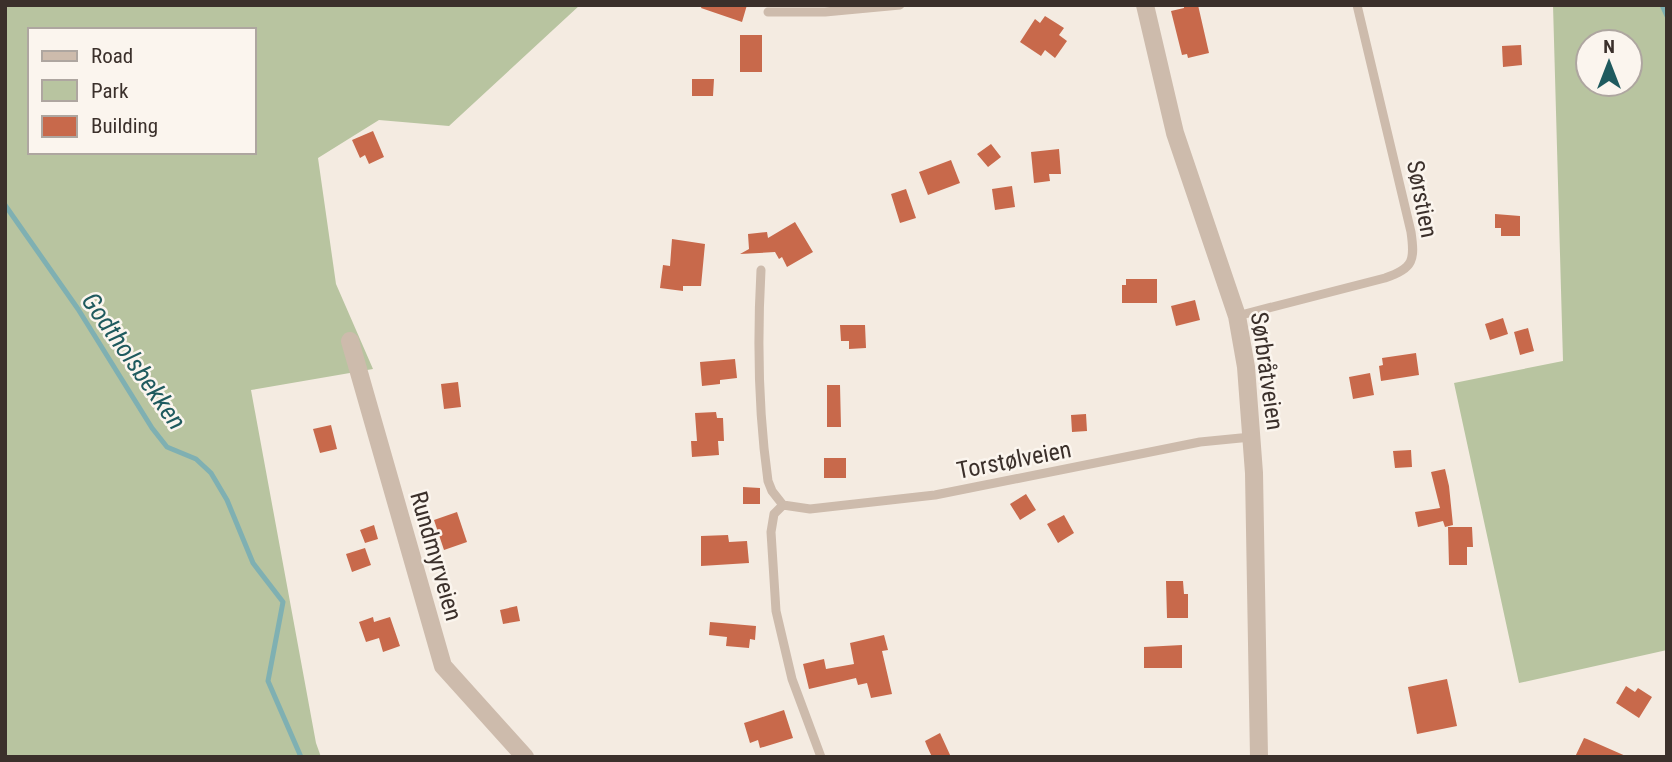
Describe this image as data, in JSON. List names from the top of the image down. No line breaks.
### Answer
{"streets":{"street":["Sørbråtveien","Rundmyrveien"],"lane":["Sørstien","Torstølveien"]},"crossings":[["Sørstien","Sørbråtveien"],["Sørbråtveien","Torstølveien"]],"water":["Godtholsbekken"],"legend":["Road","Park","Building"],"north":"top"}
